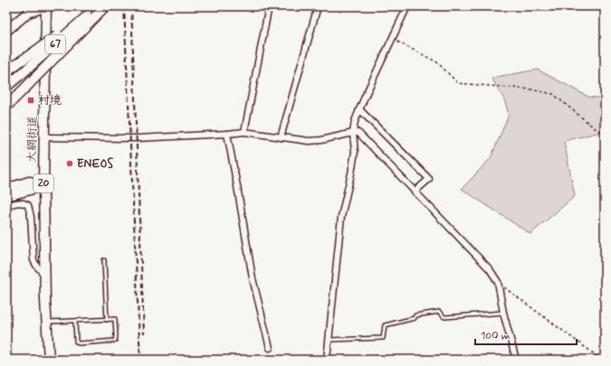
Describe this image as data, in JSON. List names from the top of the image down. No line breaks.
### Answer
{"streets":{"main road":["67","大網街道","20"]},"places":{"transit":["村境"],"other":["ENEOS"]},"scale_bar":"100 m"}
